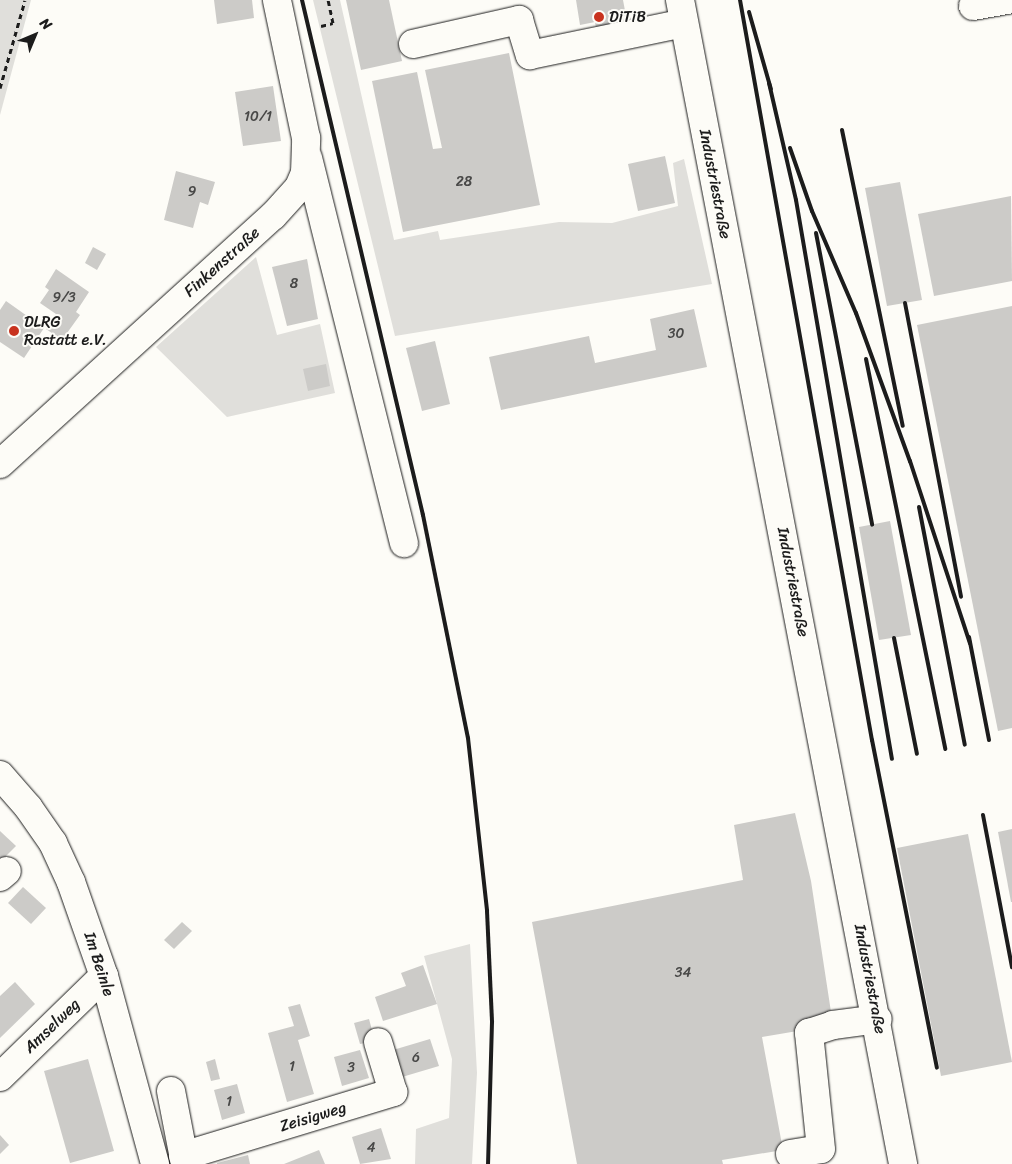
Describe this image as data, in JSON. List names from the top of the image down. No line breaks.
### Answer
{"streets":{"street":["Industriestraße","Finkenstraße","Im Beinle","Amselweg","Zeisigweg"]},"crossings":[["Im Beinle","Amselweg"]],"places":["DiTiB","DLRG Rastatt e.V."],"house_numbers":["10/1","28","9","8","9/3","30","34","6","1","3","1","4"],"north":"top right"}
